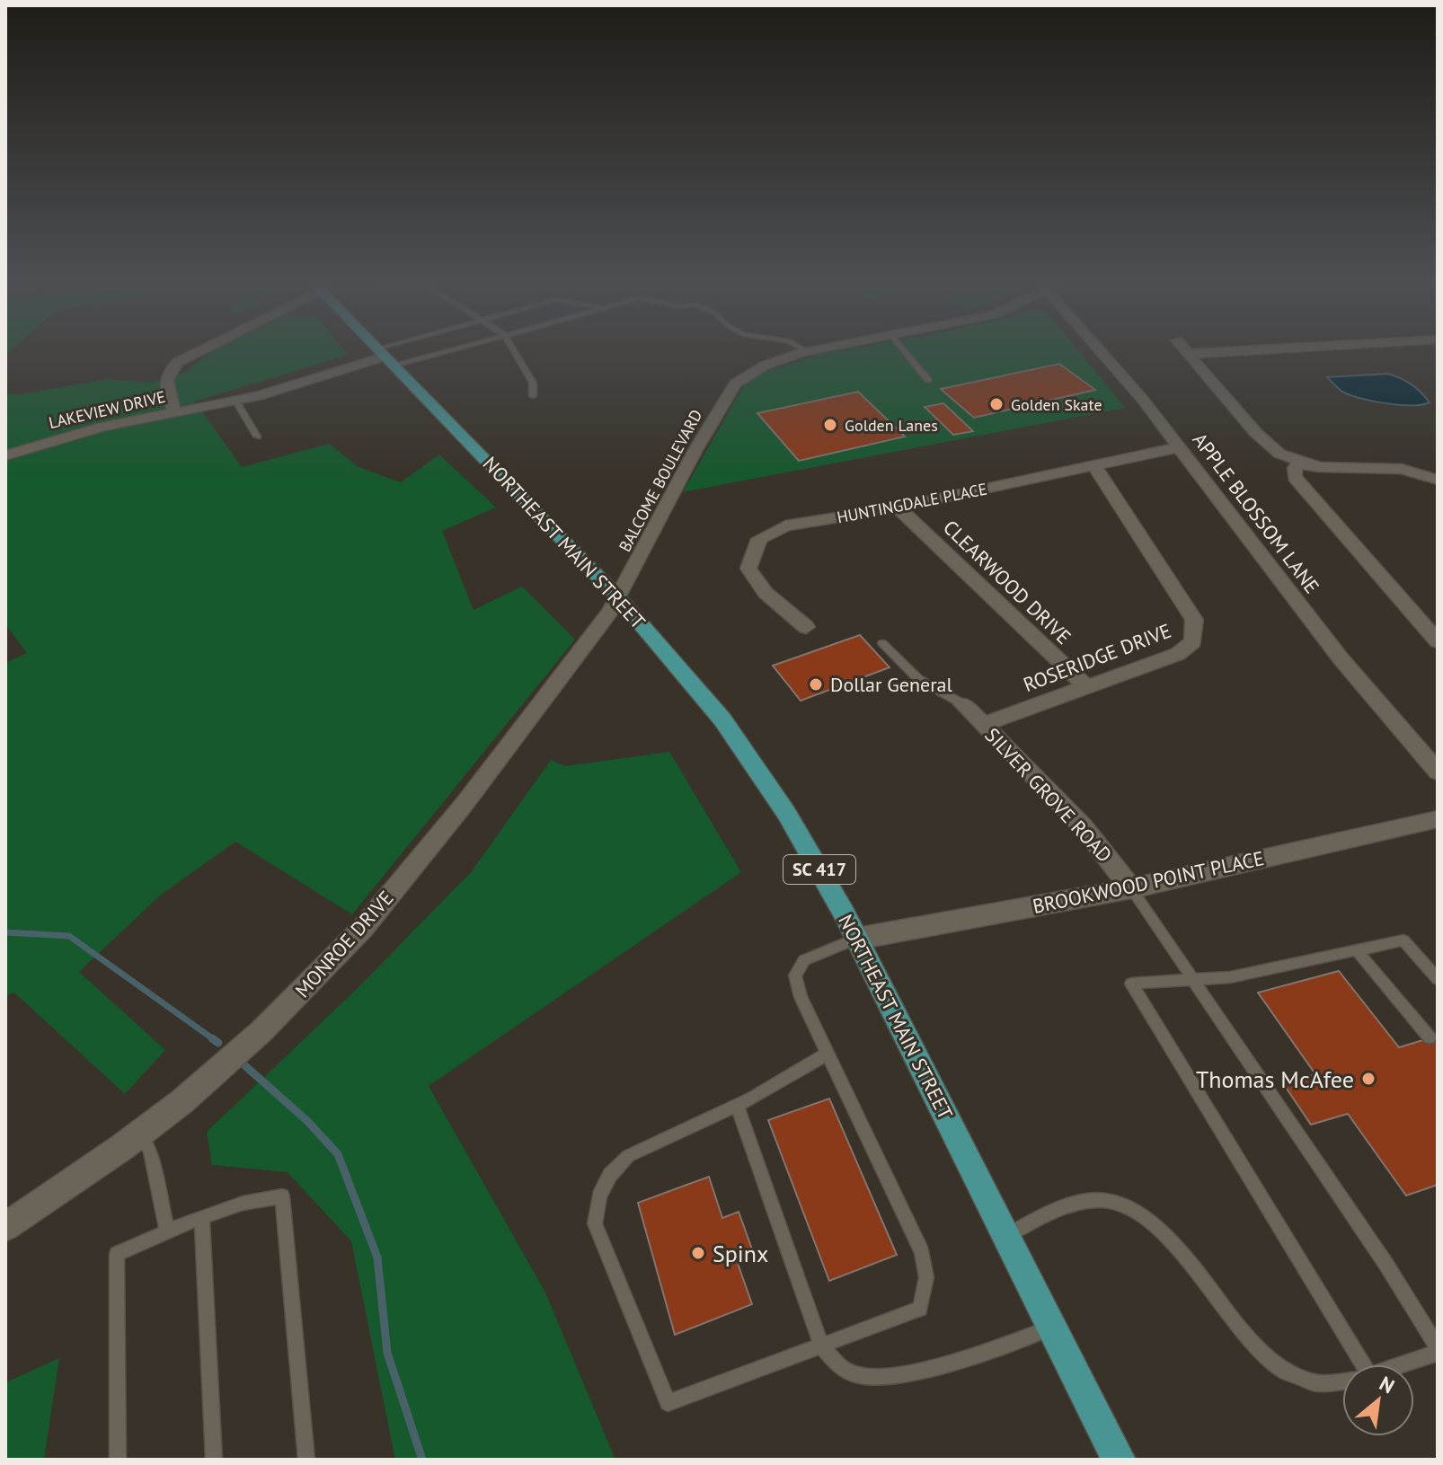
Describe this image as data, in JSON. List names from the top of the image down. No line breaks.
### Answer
{"streets":{"main road":["NORTHEAST MAIN STREET","SC 417"],"street":["LAKEVIEW DRIVE","BALCOME BOULEVARD","HUNTINGDALE PLACE","APPLE BLOSSOM LANE","CLEARWOOD DRIVE","ROSERIDGE DRIVE","SILVER GROVE ROAD","BROOKWOOD POINT PLACE","MONROE DRIVE"]},"crossings":[["LAKEVIEW DRIVE","NORTHEAST MAIN STREET"],["LAKEVIEW DRIVE","SC 417"],["BALCOME BOULEVARD","NORTHEAST MAIN STREET"],["BALCOME BOULEVARD","MONROE DRIVE"],["HUNTINGDALE PLACE","APPLE BLOSSOM LANE"],["HUNTINGDALE PLACE","CLEARWOOD DRIVE"],["HUNTINGDALE PLACE","ROSERIDGE DRIVE"],["NORTHEAST MAIN STREET","SC 417"],["NORTHEAST MAIN STREET","BROOKWOOD POINT PLACE"],["NORTHEAST MAIN STREET","MONROE DRIVE"],["CLEARWOOD DRIVE","ROSERIDGE DRIVE"],["ROSERIDGE DRIVE","SILVER GROVE ROAD"],["SILVER GROVE ROAD","BROOKWOOD POINT PLACE"]],"places":["Golden Skate","Golden Lanes","Dollar General","Thomas McAfee","Spinx"],"north":"top right"}
